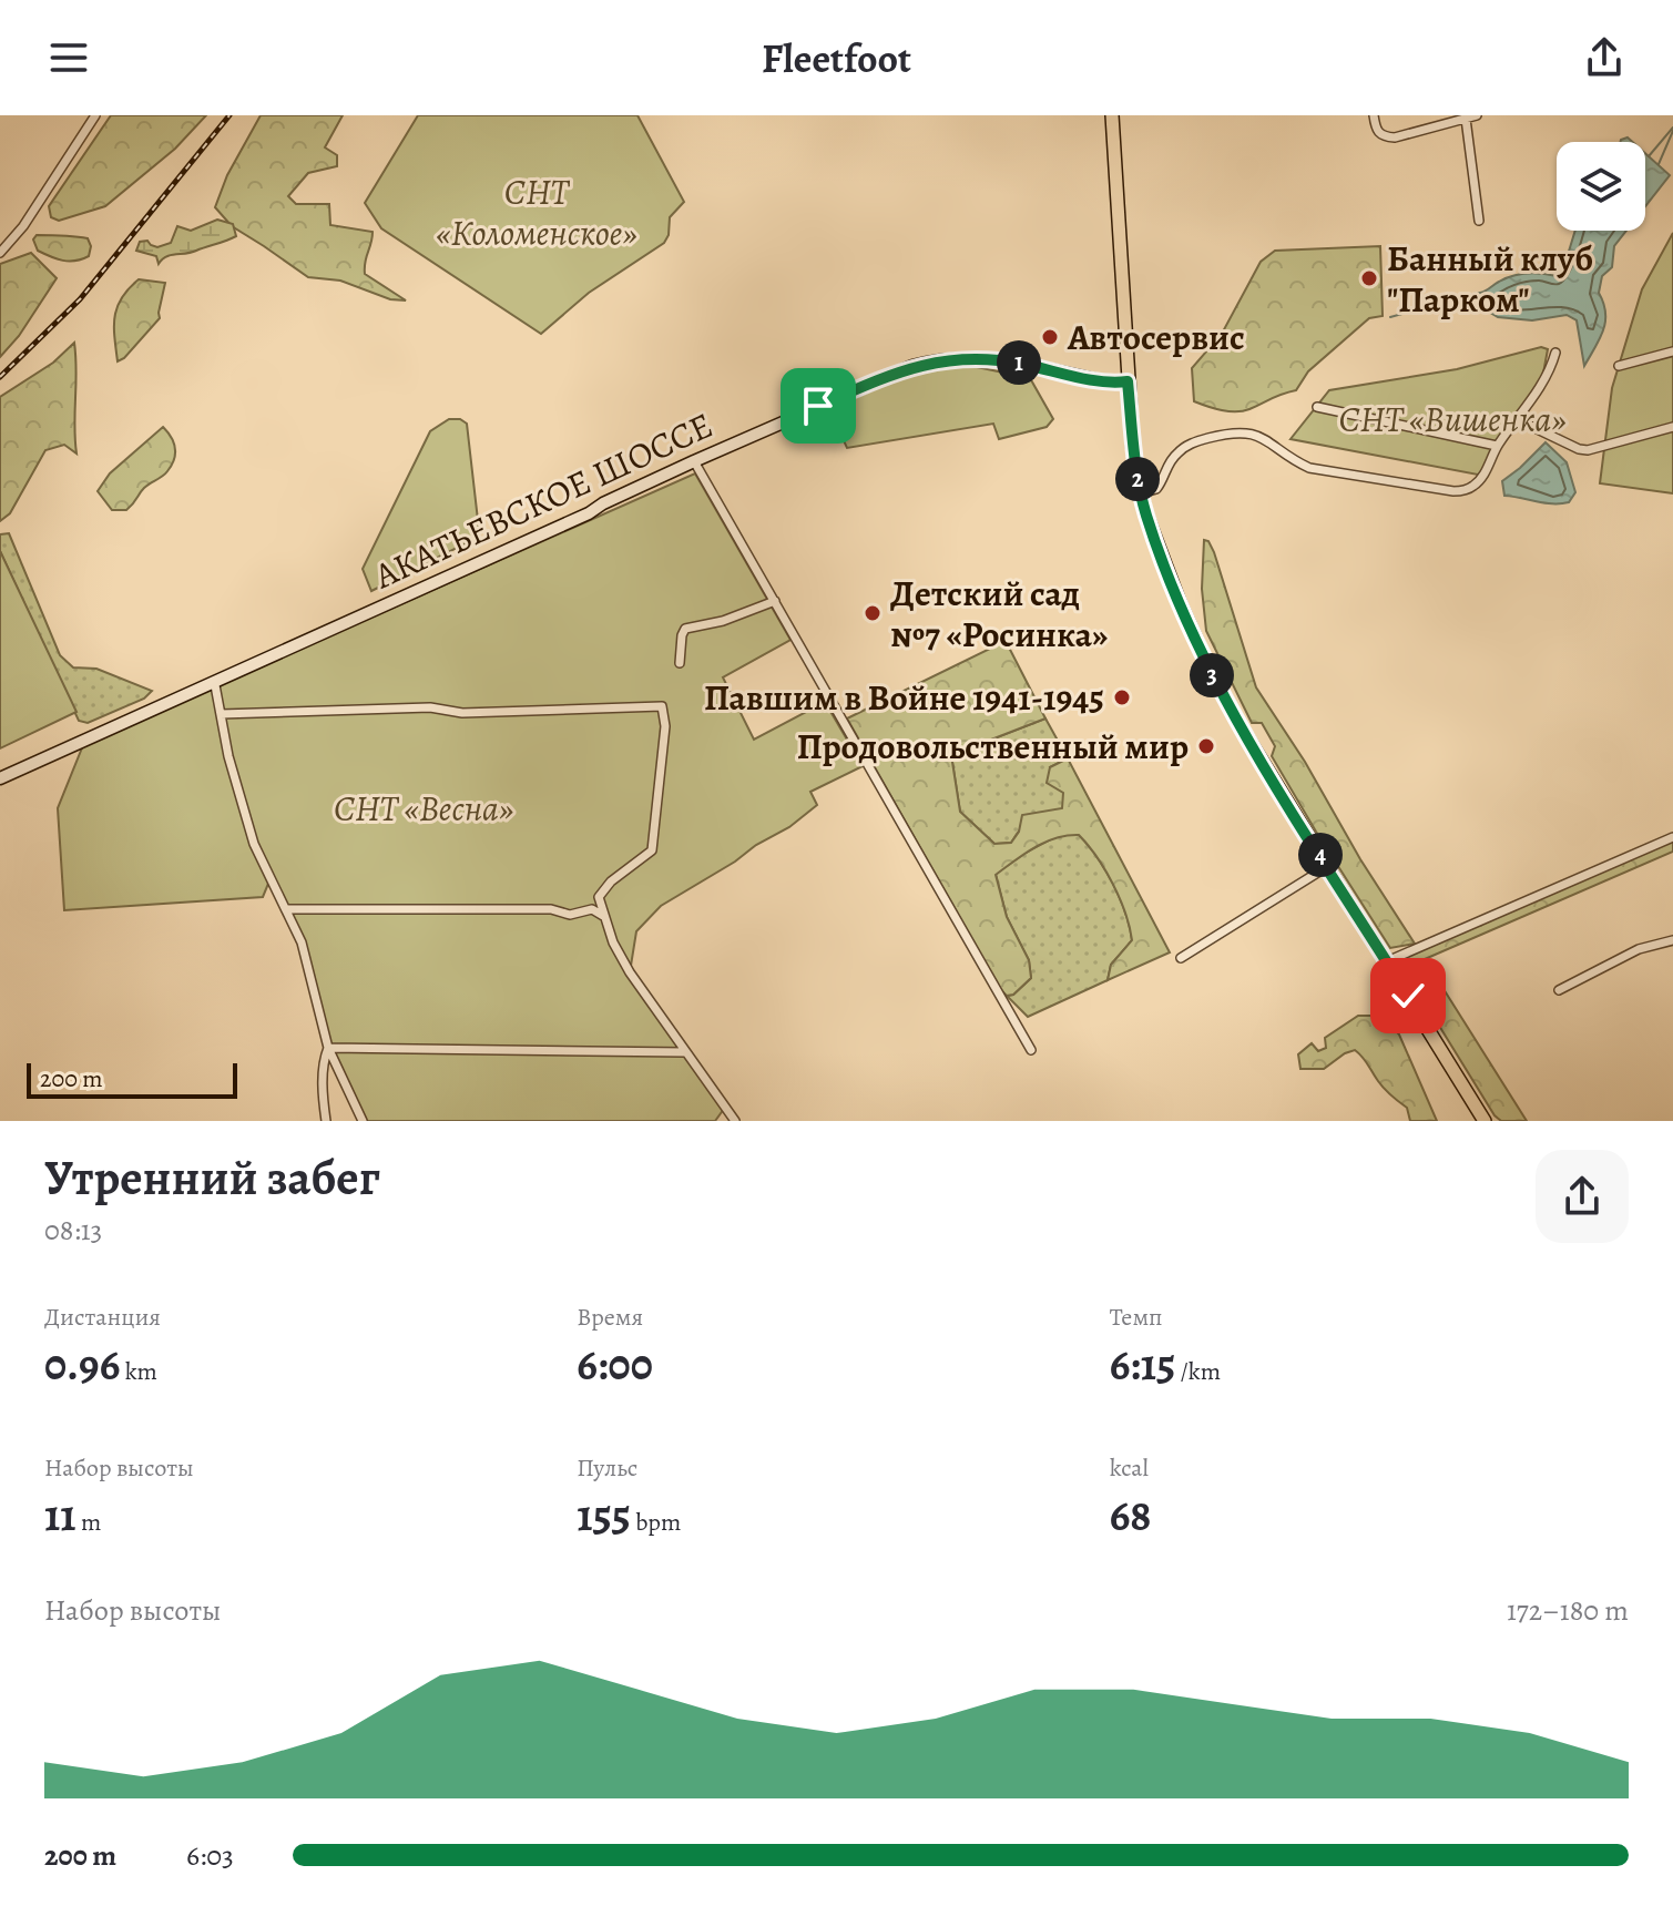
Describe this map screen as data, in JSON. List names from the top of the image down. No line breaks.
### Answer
{"streets":{"main road":["АКАТЬЕВСКОЕ ШОССЕ"]},"parks":["СНТ «Коломенское»","СНТ «Вишенка»","СНТ «Весна»"],"places":["Банный клуб \"Парком\"","Автосервис","Детский сад №7 «Росинка»","Павшим в Войне 1941-1945","Продовольственный мир"],"scale_bar":"200 m","page":{"header":"Fleetfoot","pins":["1","2","3","4"],"scale":"200 m","heading":["Утренний забег","08:13"],"stats":[["Дистанция","0.96 km"],["Время","6:00"],["Темп","6:15 /km"],["Набор высоты","11 m"],["Пульс","155 bpm"],["kcal","68"]],"chart":["Набор высоты","172–180 m"],"list":[{"name":"200 m","note":"6:03"}]}}
